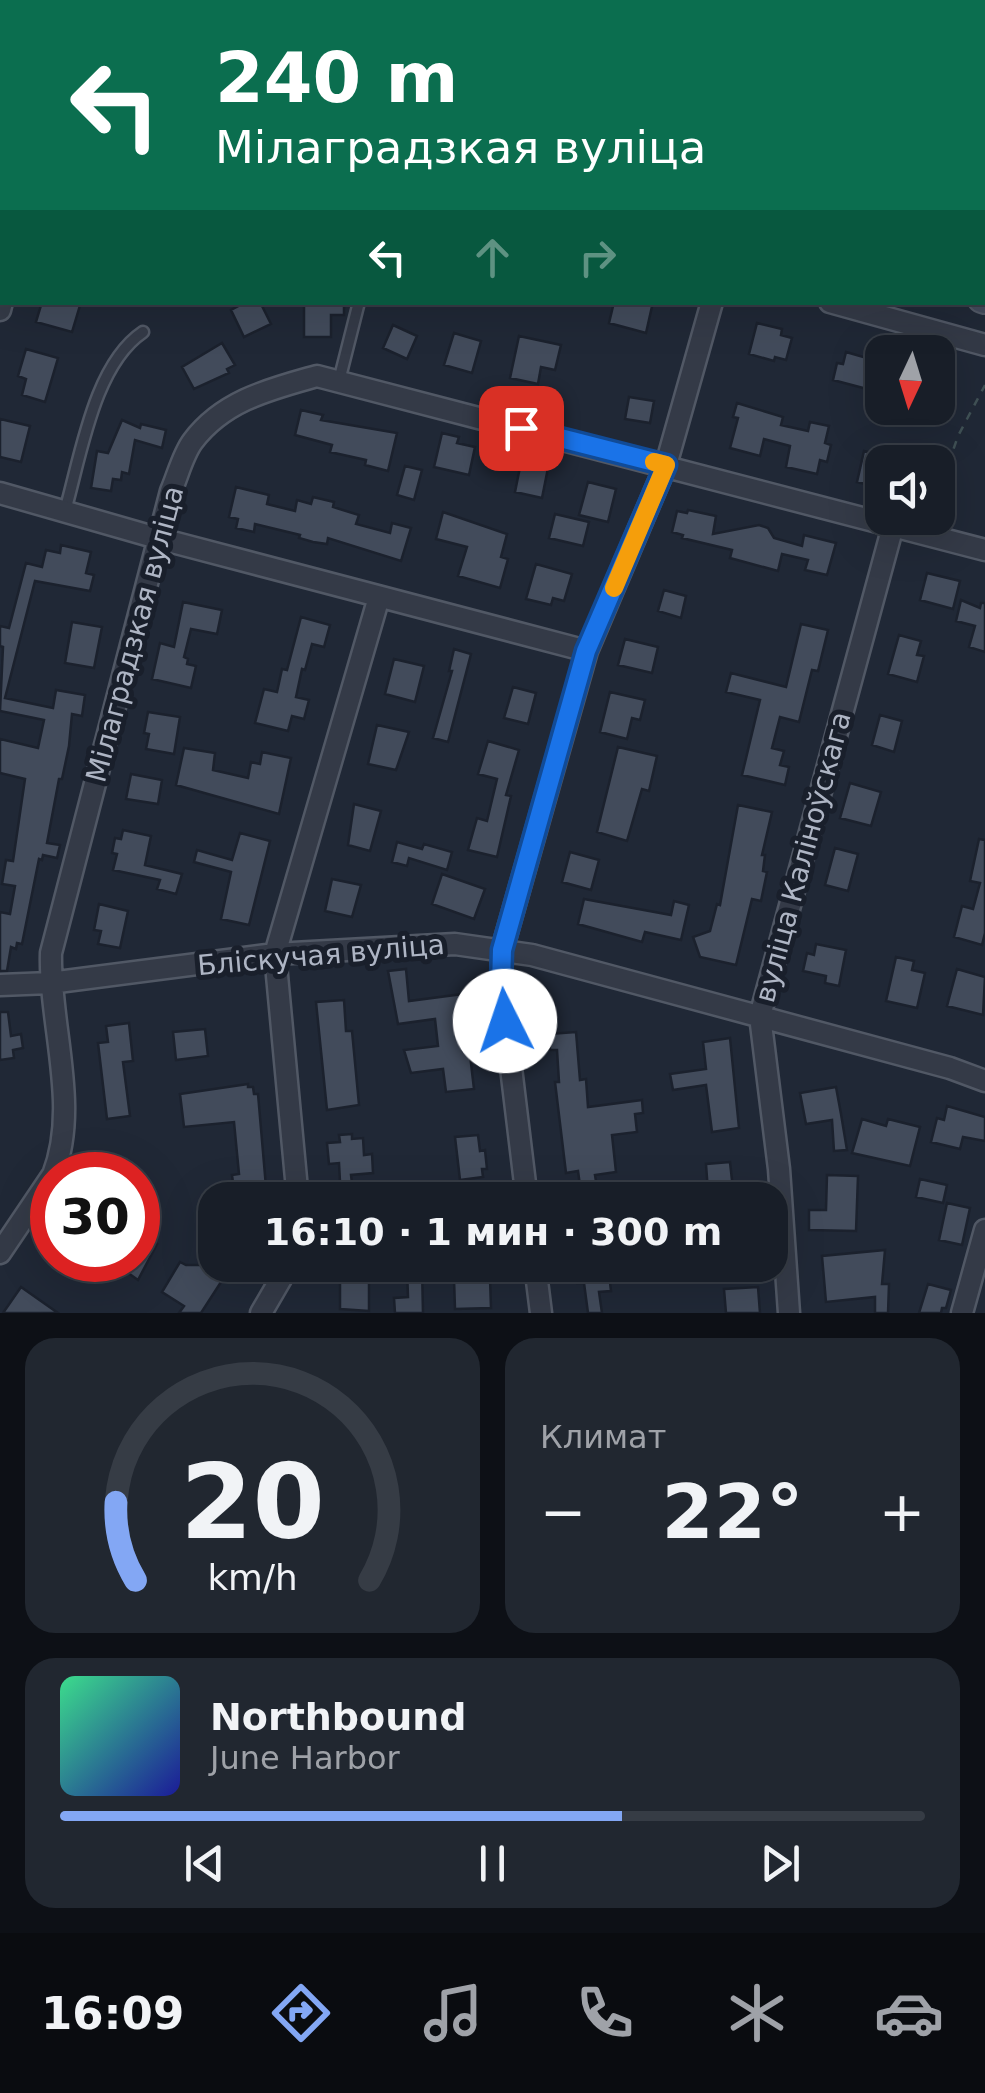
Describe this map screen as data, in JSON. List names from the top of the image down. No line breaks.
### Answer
{"streets":{"street":["Мілаградзкая вуліца","вуліца Каліноўскага","Бліскучая вуліца"]},"crossings":[["Мілаградзкая вуліца","Бліскучая вуліца"],["вуліца Каліноўскага","Бліскучая вуліца"]],"north":"bottom","page":{"turn":["240 m","Мілаградзкая вуліца"],"limit":"30","trip":"16:10 · 1 мин · 300 m","tile":"Климат","heat":["−","22°","+"],"song":["Northbound","June Harbor"],"tabs":"16:09","gauge":["20","km/h"]}}
